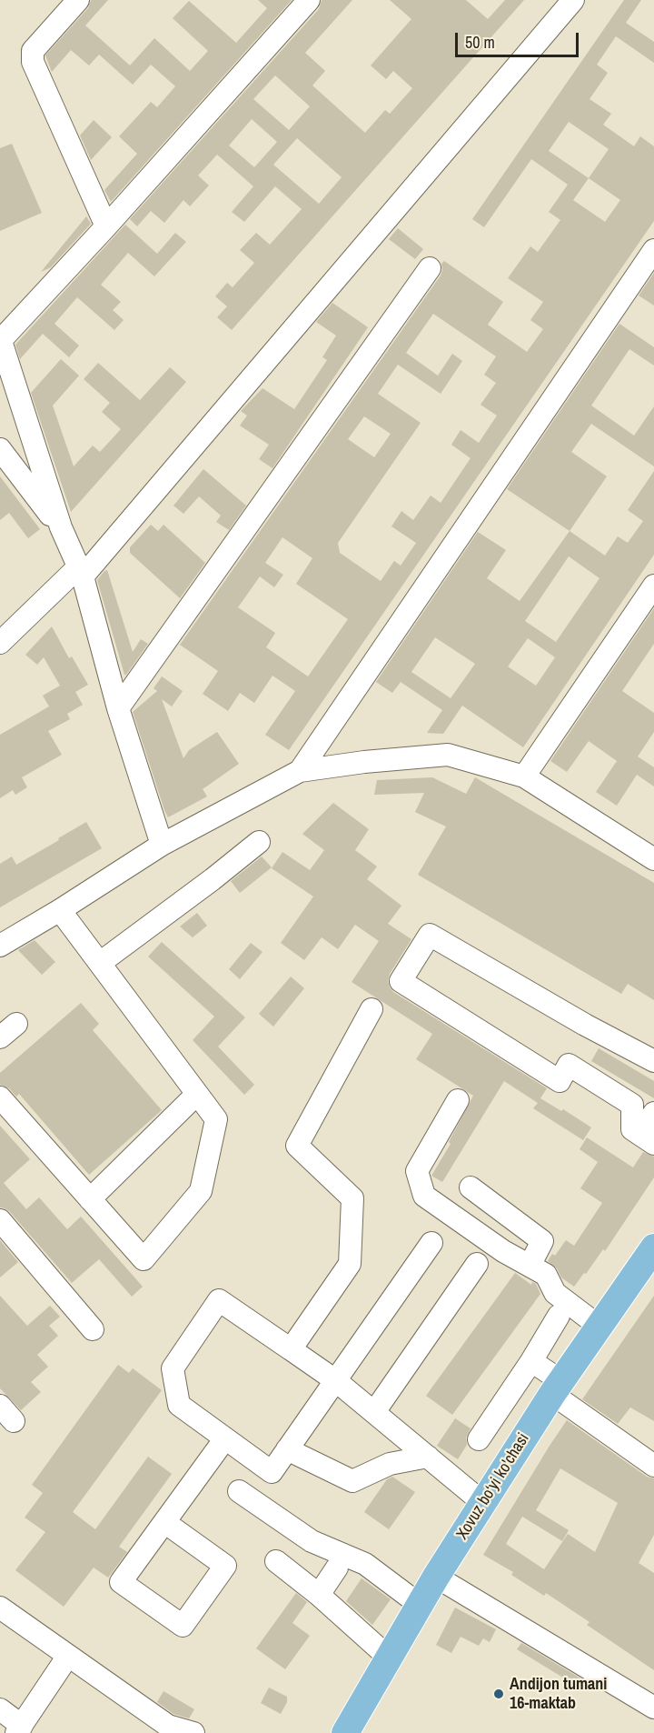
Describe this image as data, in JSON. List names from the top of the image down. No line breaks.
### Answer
{"streets":{"main road":["Xovuz bo‘yi ko'chasi"]},"places":["Andijon tumani 16-maktab"],"scale_bar":"50 m"}
